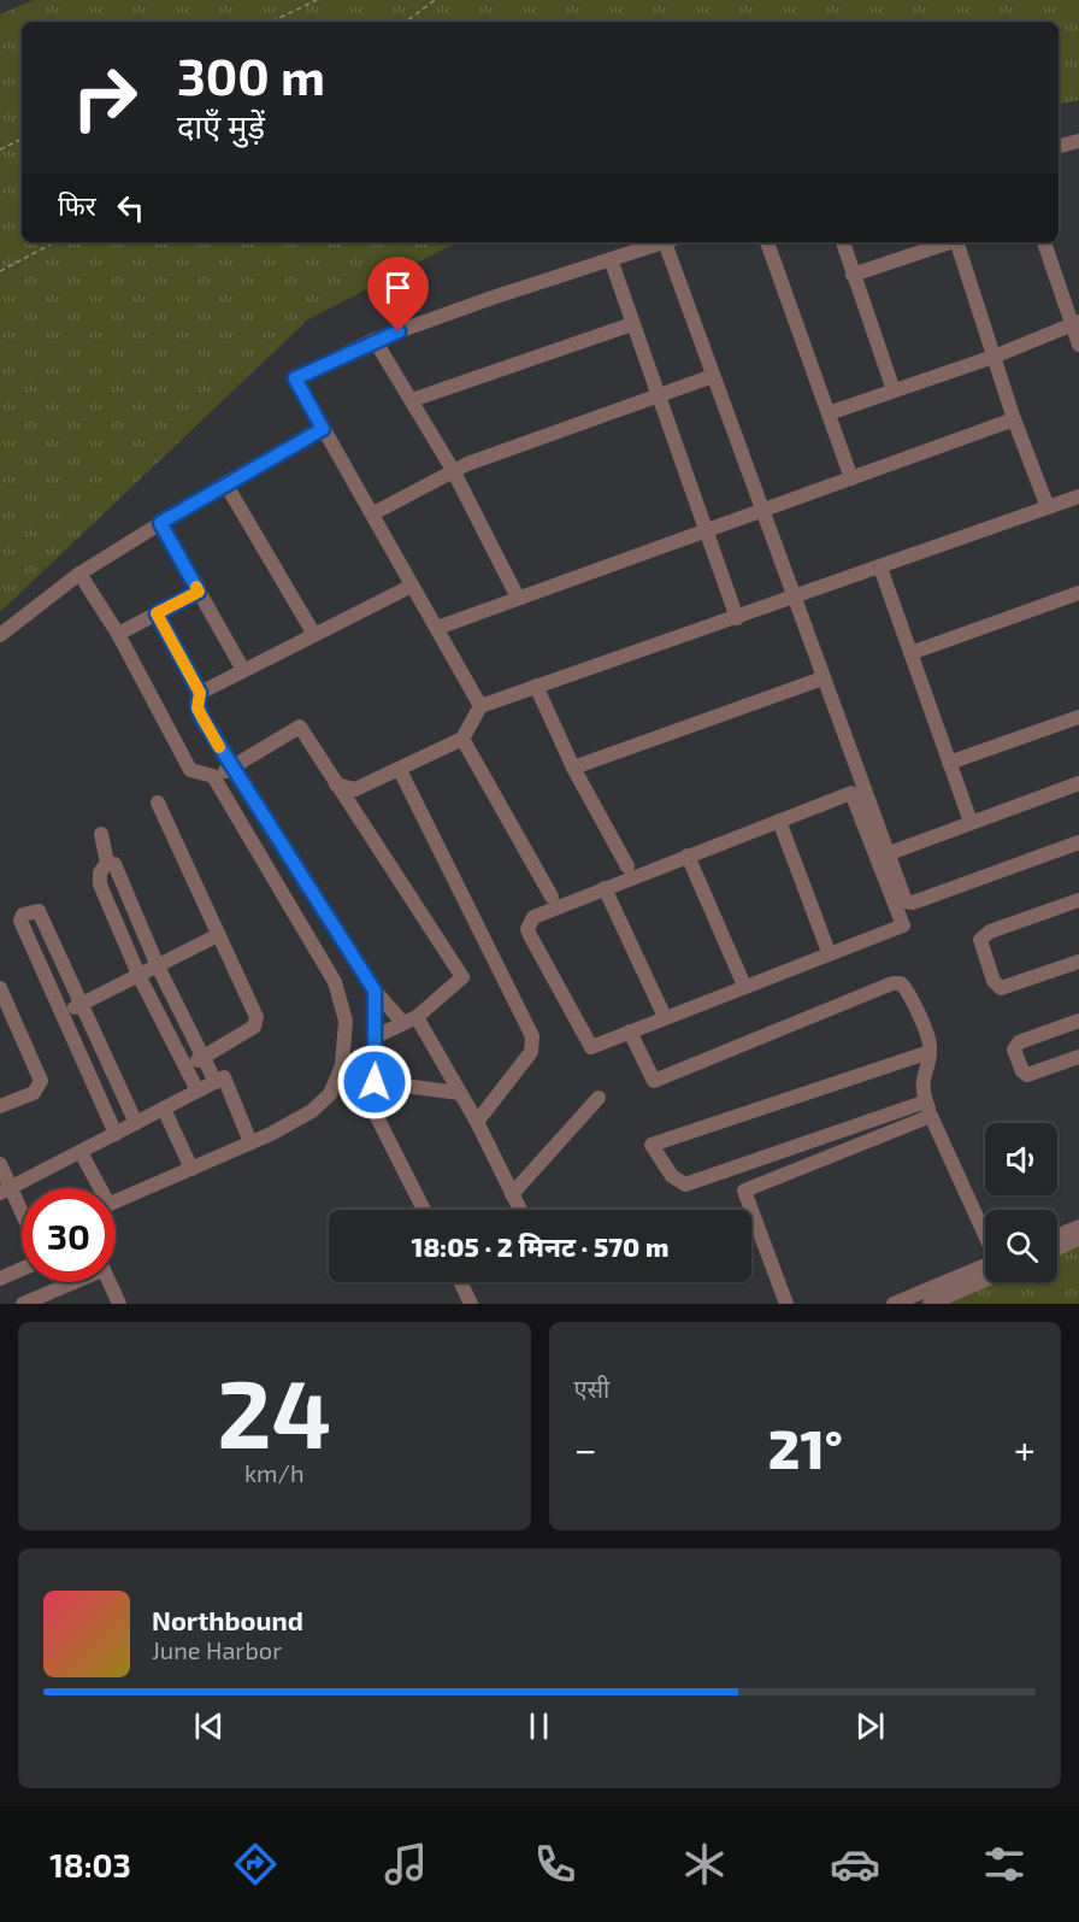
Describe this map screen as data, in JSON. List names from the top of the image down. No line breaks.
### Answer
{"page":{"turn":["300 m","दाएँ मुड़ें"],"then":"फिर","limit":"30","trip":"18:05 · 2 मिनट · 570 m","tile":[["24","km/h"],"एसी"],"heat":["−","21°","+"],"song":["Northbound","June Harbor"],"tabs":"18:03"}}
